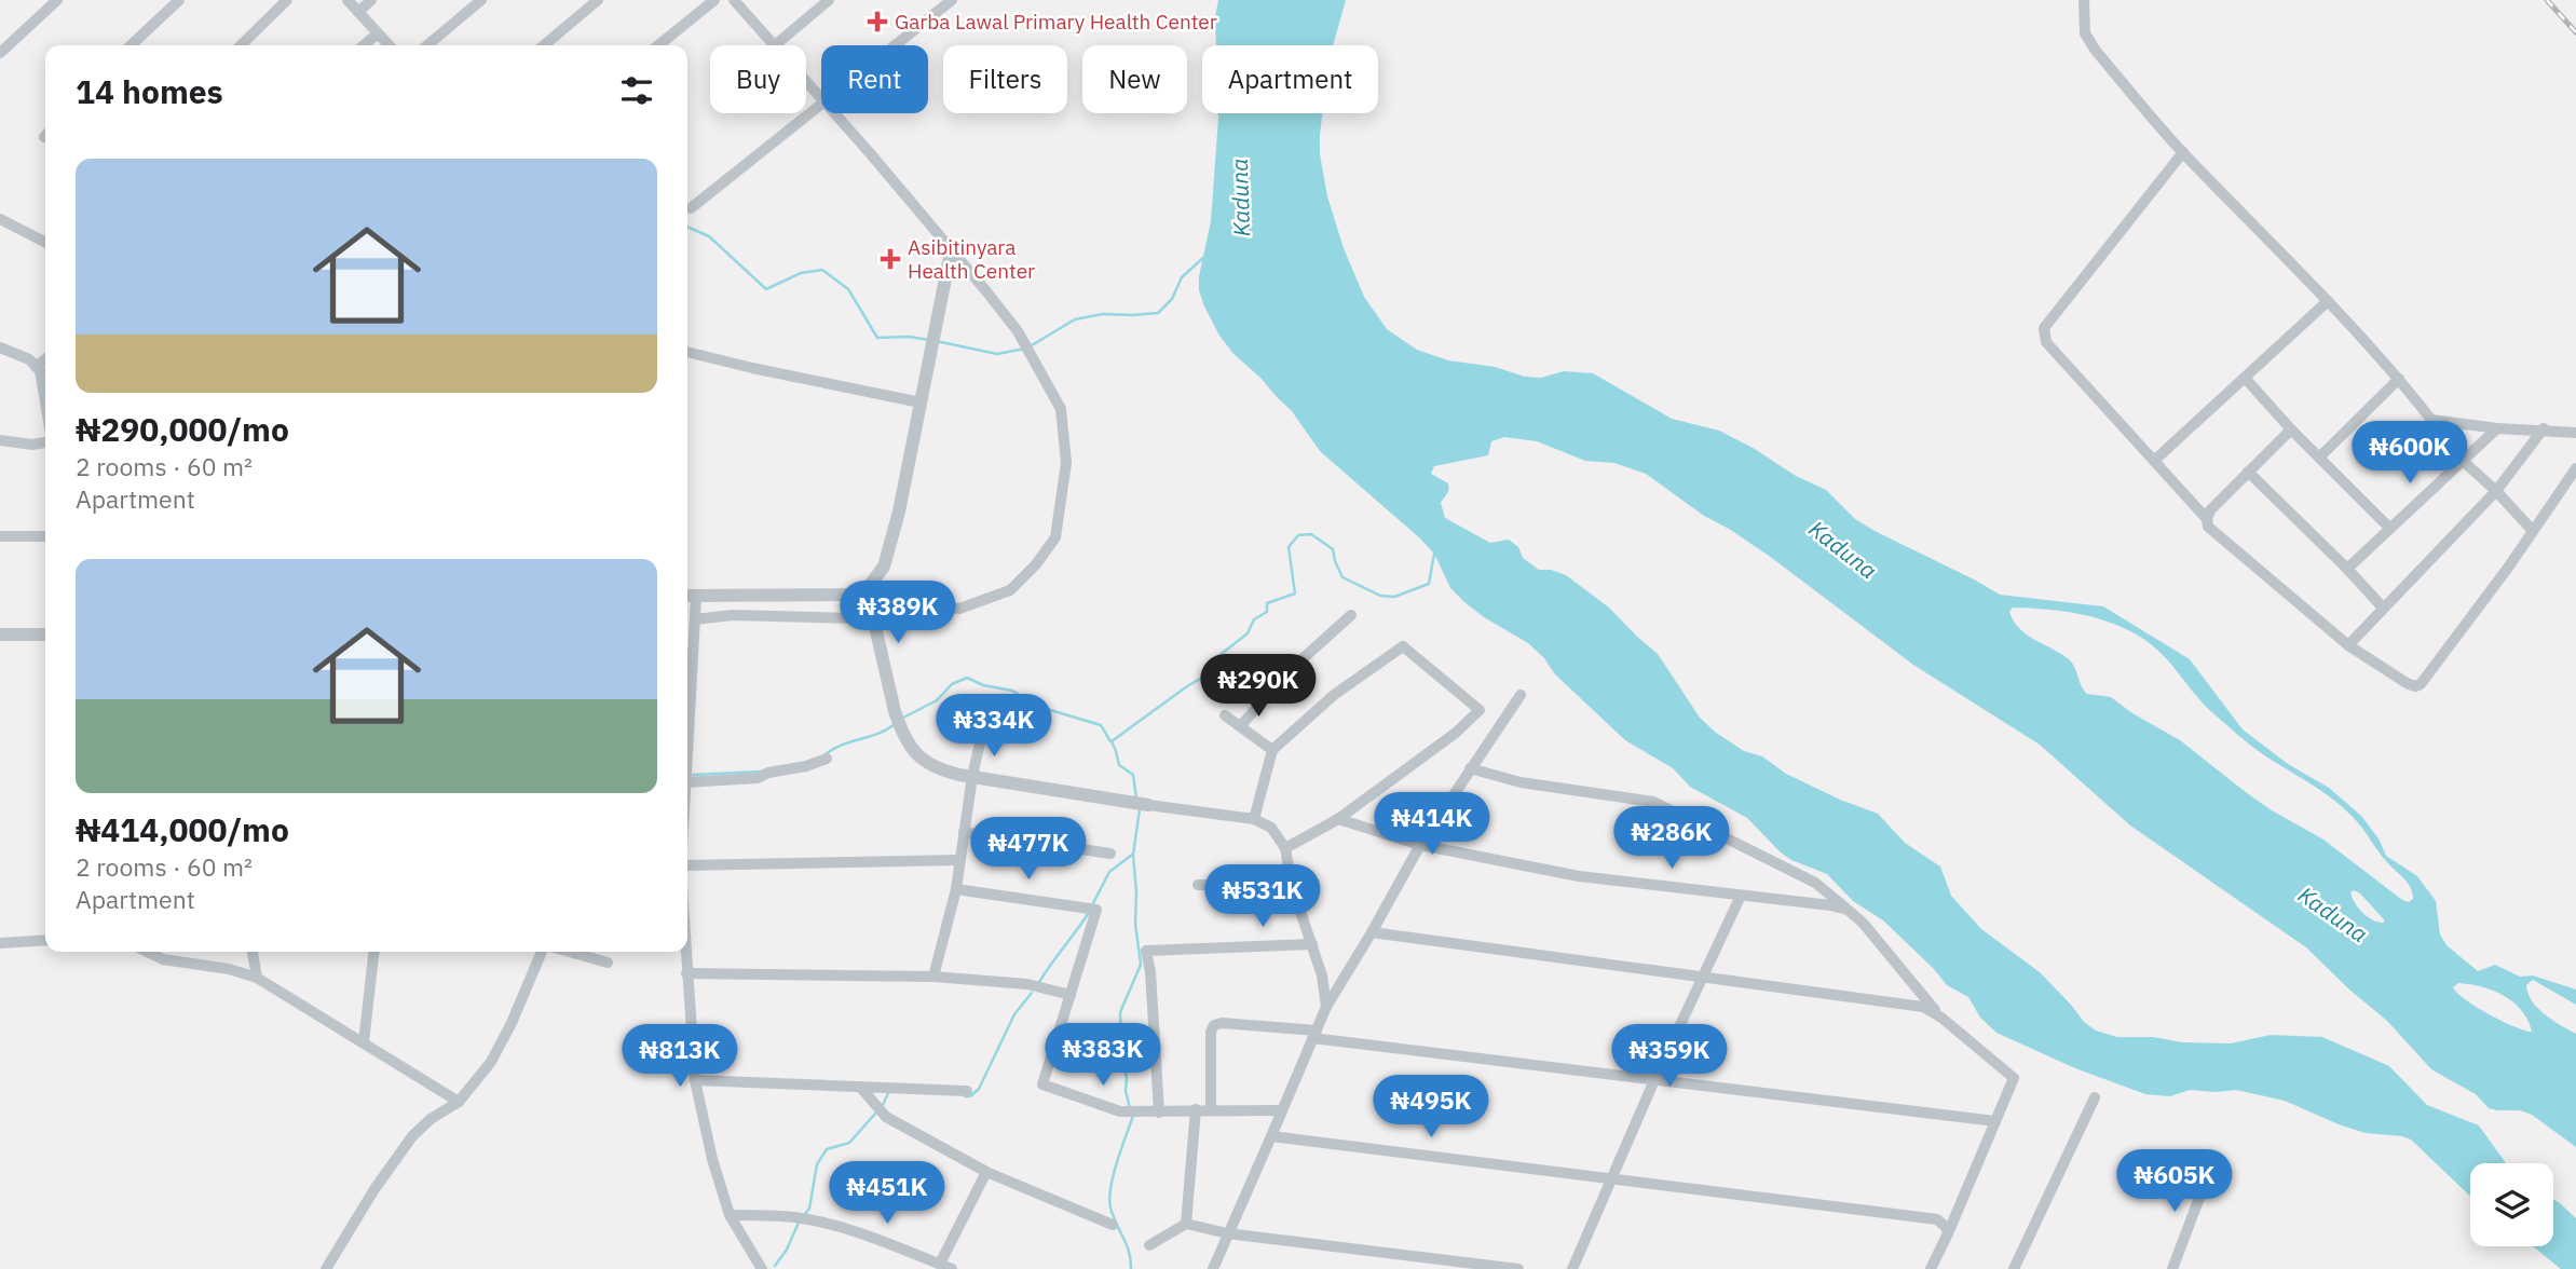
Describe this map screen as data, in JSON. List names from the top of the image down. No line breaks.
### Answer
{"water":["Kaduna"],"places":{"health":["Garba Lawal Primary Health Center","Asibitinyara Health Center"]},"page":{"chip":["Buy","Rent","Filters","New","Apartment"],"heading":"14 homes","list":[{"name":"₦290,000/mo","note":"2 rooms · 60 m² · Apartment"},{"name":"₦414,000/mo","note":"2 rooms · 60 m² · Apartment"}],"price":["₦600K","₦389K","₦290K","₦334K","₦414K","₦286K","₦477K","₦531K","₦383K","₦813K","₦359K","₦495K","₦605K","₦451K"]}}
